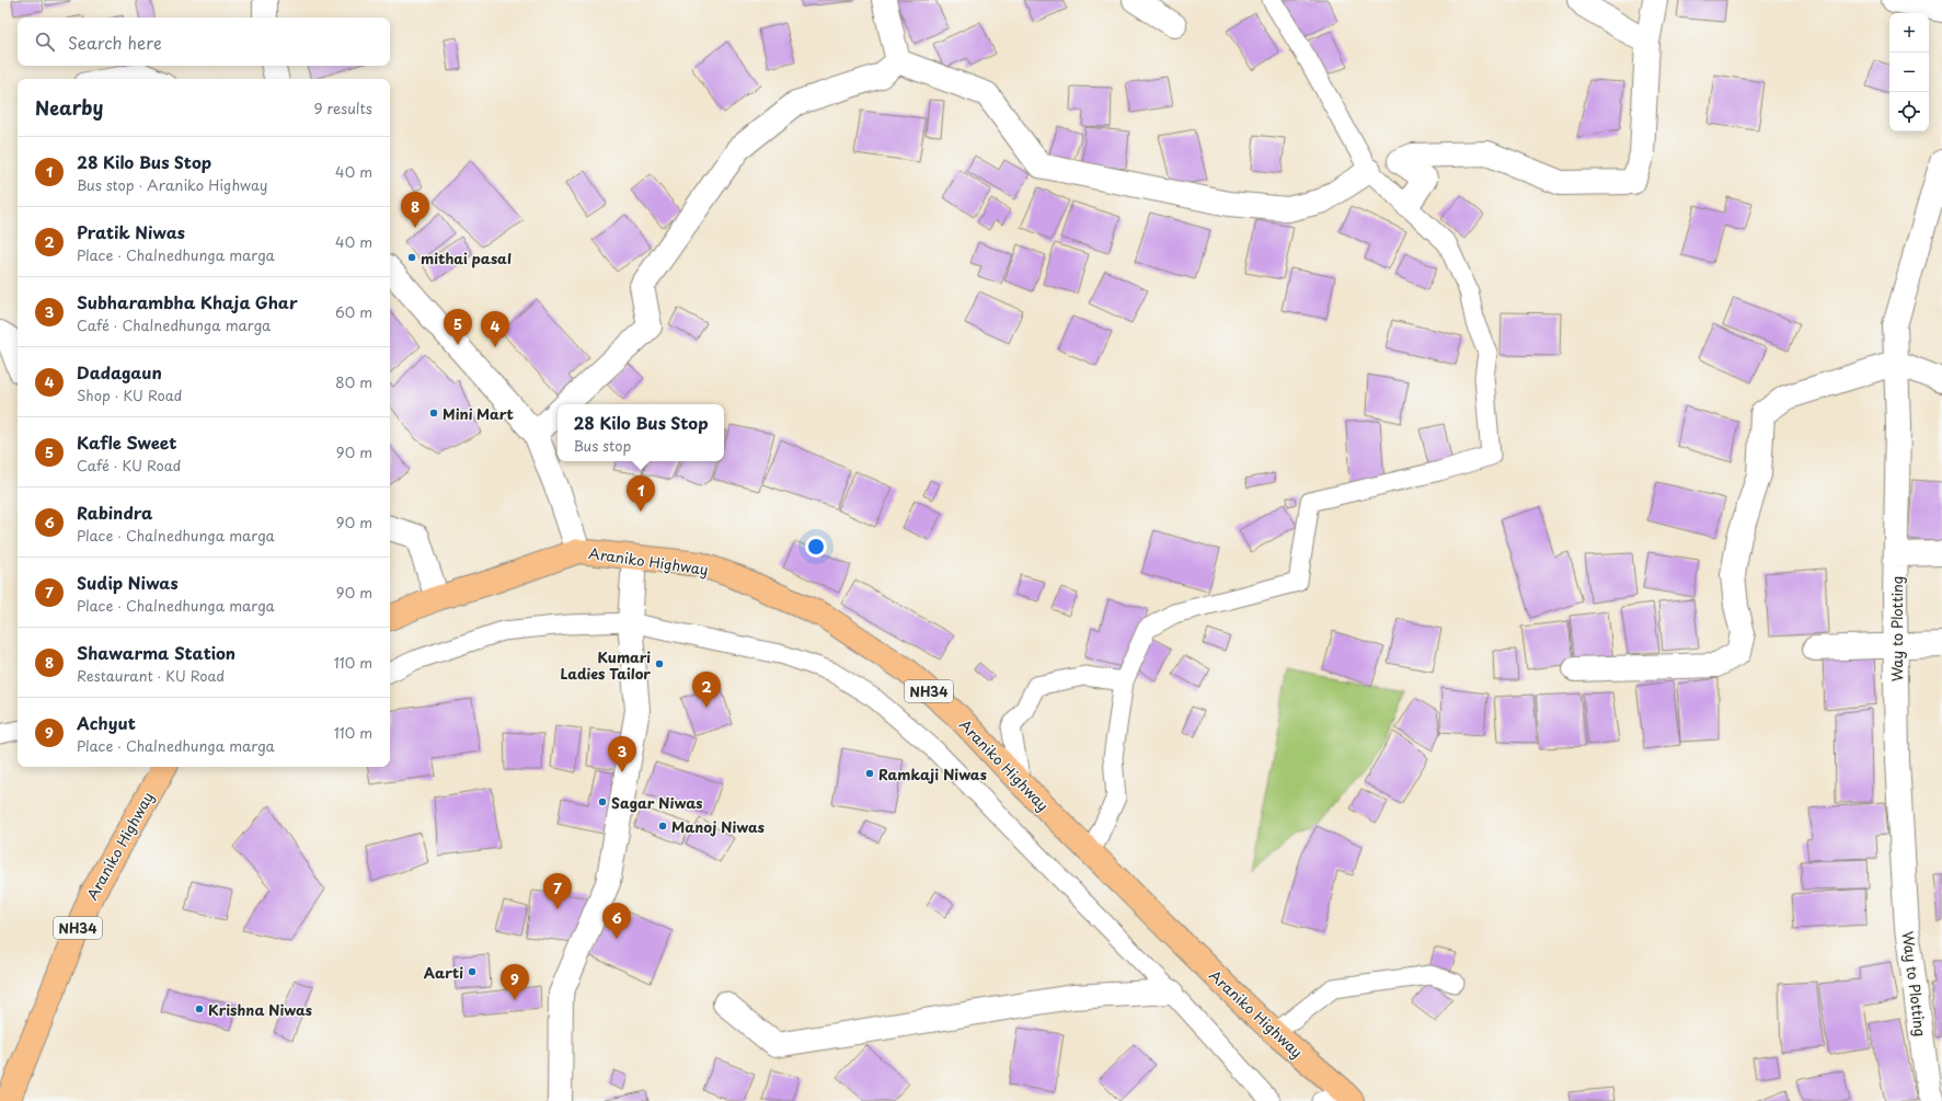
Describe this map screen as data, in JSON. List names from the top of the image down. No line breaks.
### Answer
{"streets":{"highway":["Araniko Highway","NH34"],"street":["Way to Plotting"]},"places":["mithai pasal","Mini Mart","Kumari Ladies Tailor","Ramkaji Niwas","Sagar Niwas","Manoj Niwas","Aarti","Krishna Niwas"],"page":{"map_buttons":["+","−"],"search":"Search here","heading":["Nearby","9 results"],"list":[{"mark":"1","name":"28 Kilo Bus Stop","note":"Bus stop · Araniko Highway","value":"40 m"},{"mark":"2","name":"Pratik Niwas","note":"Place · Chalnedhunga marga","value":"40 m"},{"mark":"3","name":"Subharambha Khaja Ghar","note":"Café · Chalnedhunga marga","value":"60 m"},{"mark":"4","name":"Dadagaun","note":"Shop · KU Road","value":"80 m"},{"mark":"5","name":"Kafle Sweet","note":"Café · KU Road","value":"90 m"},{"mark":"6","name":"Rabindra","note":"Place · Chalnedhunga marga","value":"90 m"},{"mark":"7","name":"Sudip Niwas","note":"Place · Chalnedhunga marga","value":"90 m"},{"mark":"8","name":"Shawarma Station","note":"Restaurant · KU Road","value":"110 m"},{"mark":"9","name":"Achyut","note":"Place · Chalnedhunga marga","value":"110 m"}],"pins":["8","5","4","1","2","3","7","6","9"],"popup":["28 Kilo Bus Stop","Bus stop"]}}
